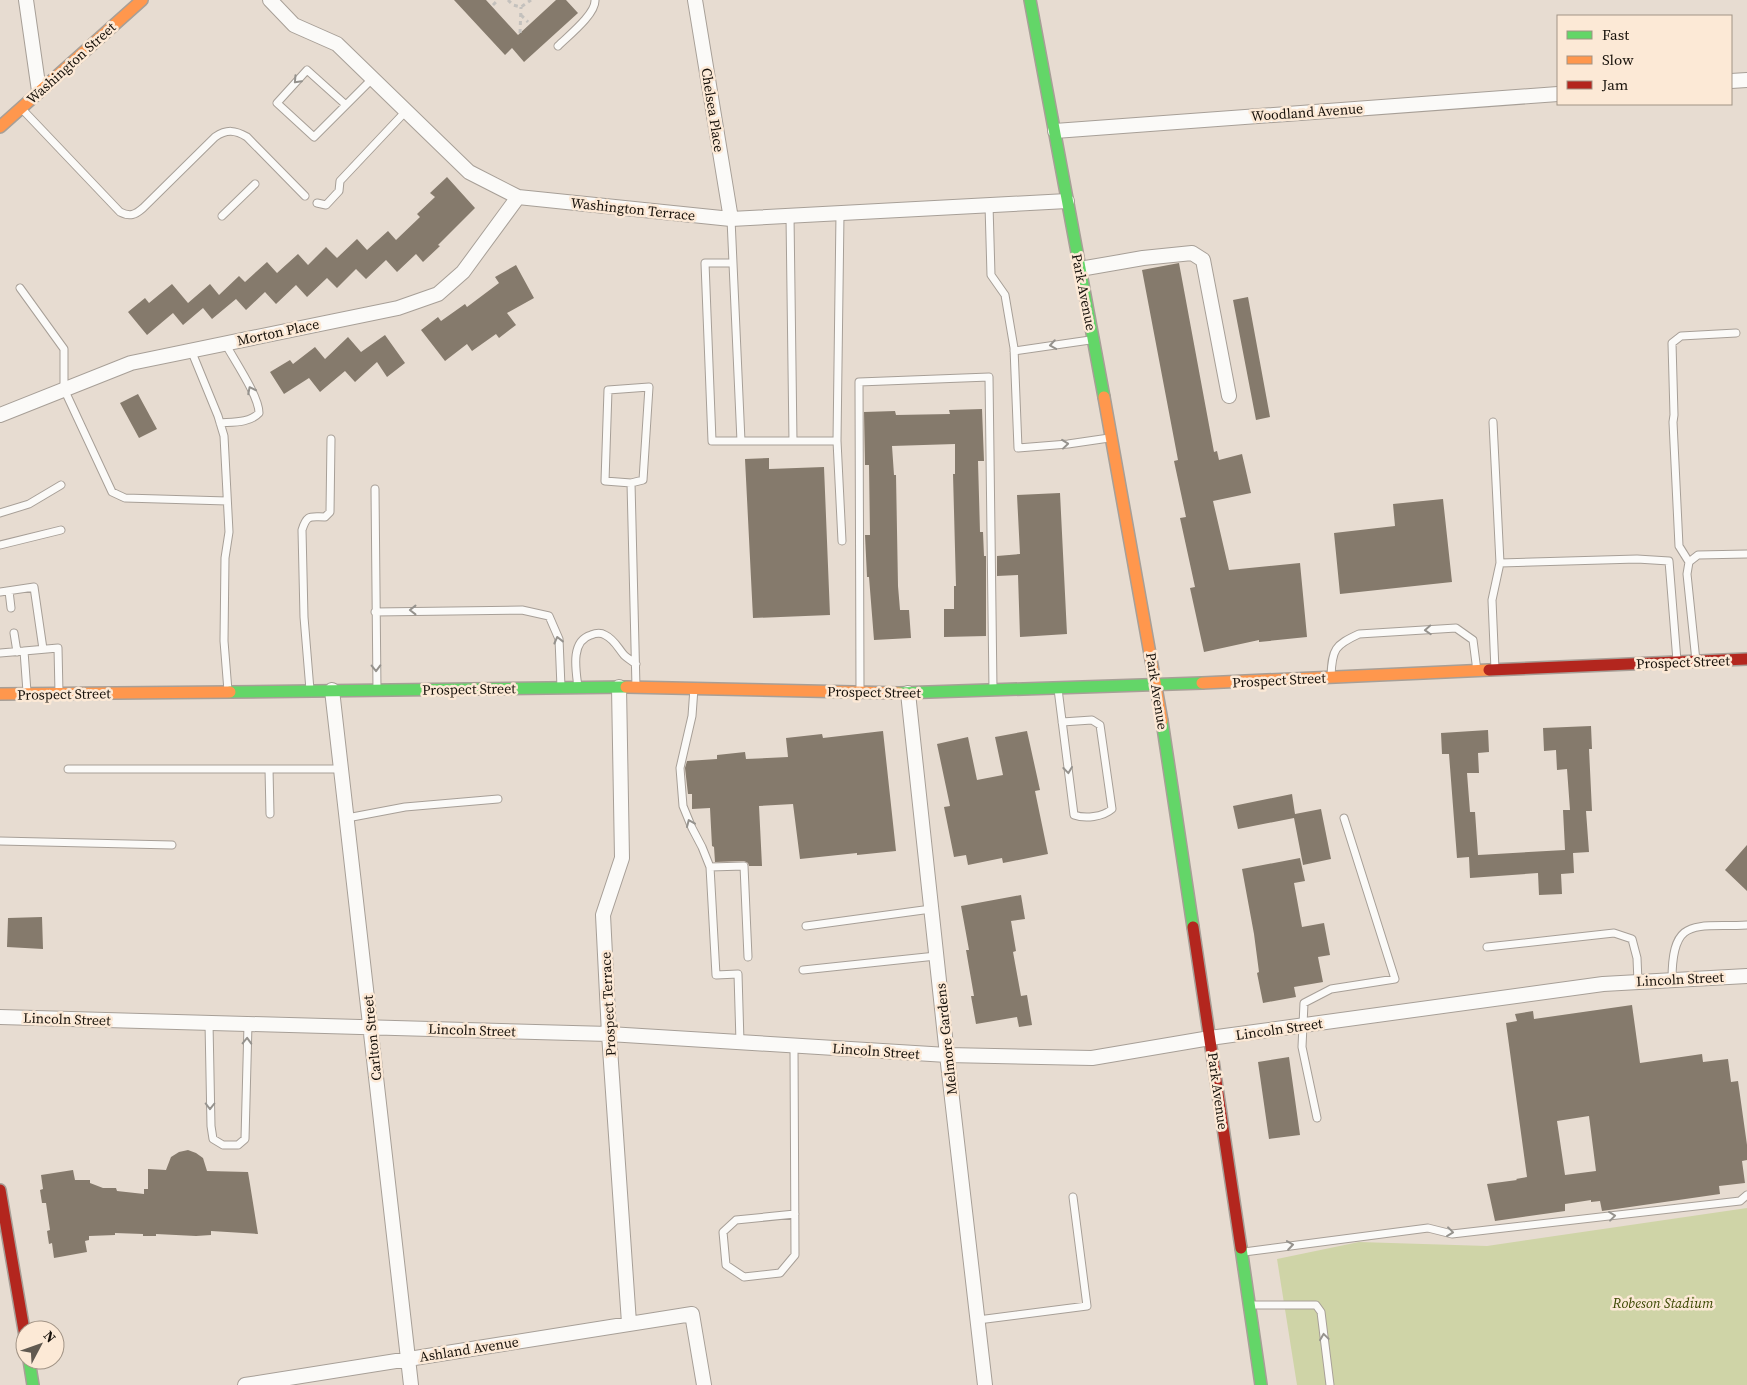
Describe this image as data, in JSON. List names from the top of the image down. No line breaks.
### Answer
{"streets":{"street":["Washington Street","Chelsea Place","Woodland Avenue","Washington Terrace","Park Avenue","Morton Place","Prospect Street","Lincoln Street","Prospect Terrace","Carlton Street","Melmore Gardens","Ashland Avenue"]},"crossings":[["Chelsea Place","Washington Terrace"],["Woodland Avenue","Park Avenue"],["Washington Terrace","Park Avenue"],["Washington Terrace","Morton Place"],["Park Avenue","Prospect Street"],["Park Avenue","Lincoln Street"],["Prospect Street","Prospect Terrace"],["Prospect Street","Carlton Street"],["Prospect Street","Melmore Gardens"],["Lincoln Street","Prospect Terrace"],["Lincoln Street","Carlton Street"],["Lincoln Street","Melmore Gardens"],["Prospect Terrace","Ashland Avenue"],["Carlton Street","Ashland Avenue"]],"parks":["Robeson Stadium"],"legend":["Fast","Slow","Jam"],"north":"top right"}
